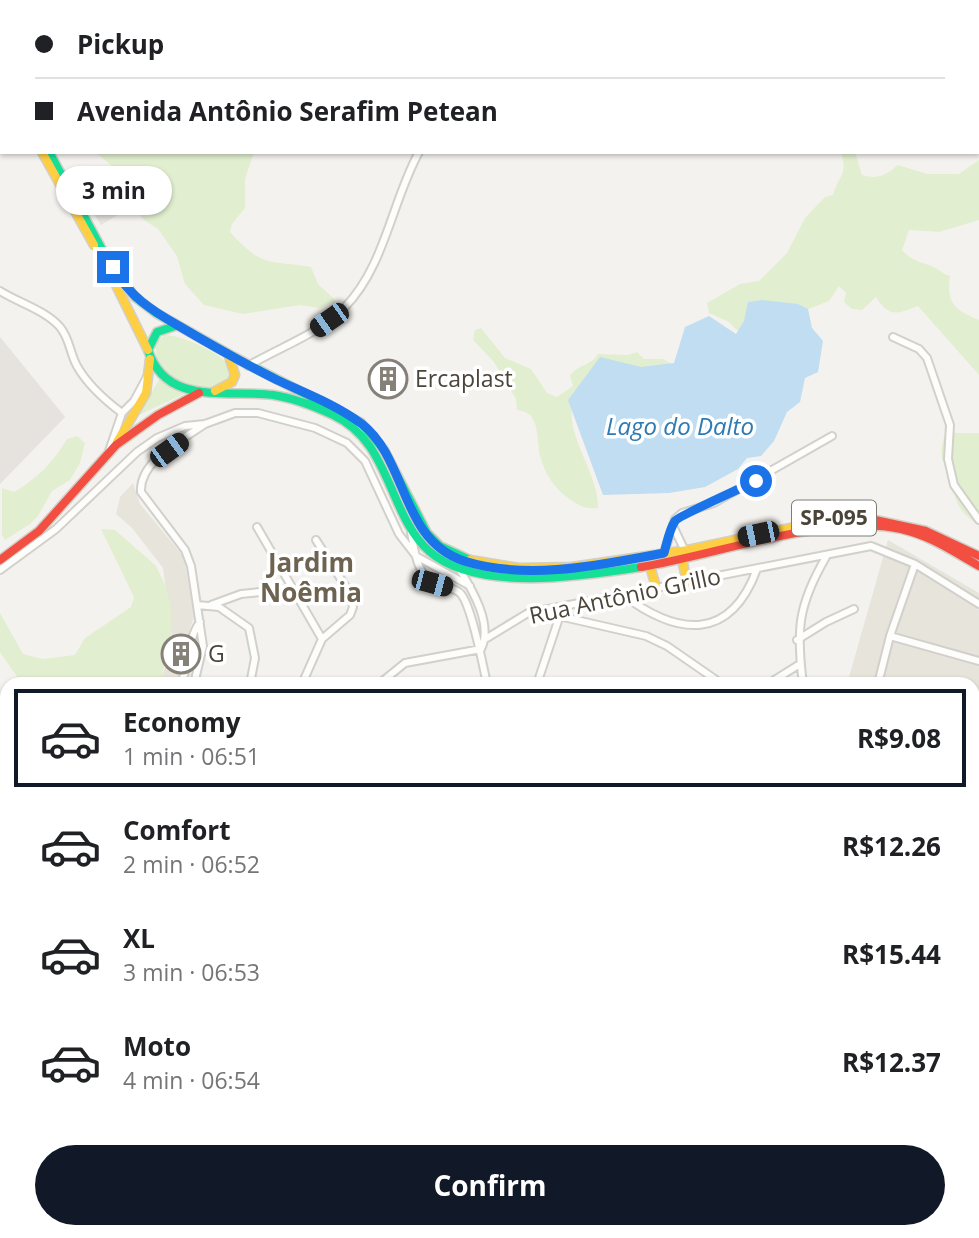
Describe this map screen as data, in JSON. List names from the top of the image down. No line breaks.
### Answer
{"streets":{"main road":["SP-095"],"street":["Rua Antônio Grillo"]},"districts":["Jardim Noêmia"],"water":["Lago do Dalto"],"places":{"building":["Ercaplast","G"]},"page":{"banner":["Pickup","Avenida Antônio Serafim Petean"],"bubble":"3 min","list":[{"name":"Economy","note":"1 min · 06:51","value":"R$9.08"},{"name":"Comfort","note":"2 min · 06:52","value":"R$12.26"},{"name":"XL","note":"3 min · 06:53","value":"R$15.44"},{"name":"Moto","note":"4 min · 06:54","value":"R$12.37"}],"buttons":"Confirm"}}
